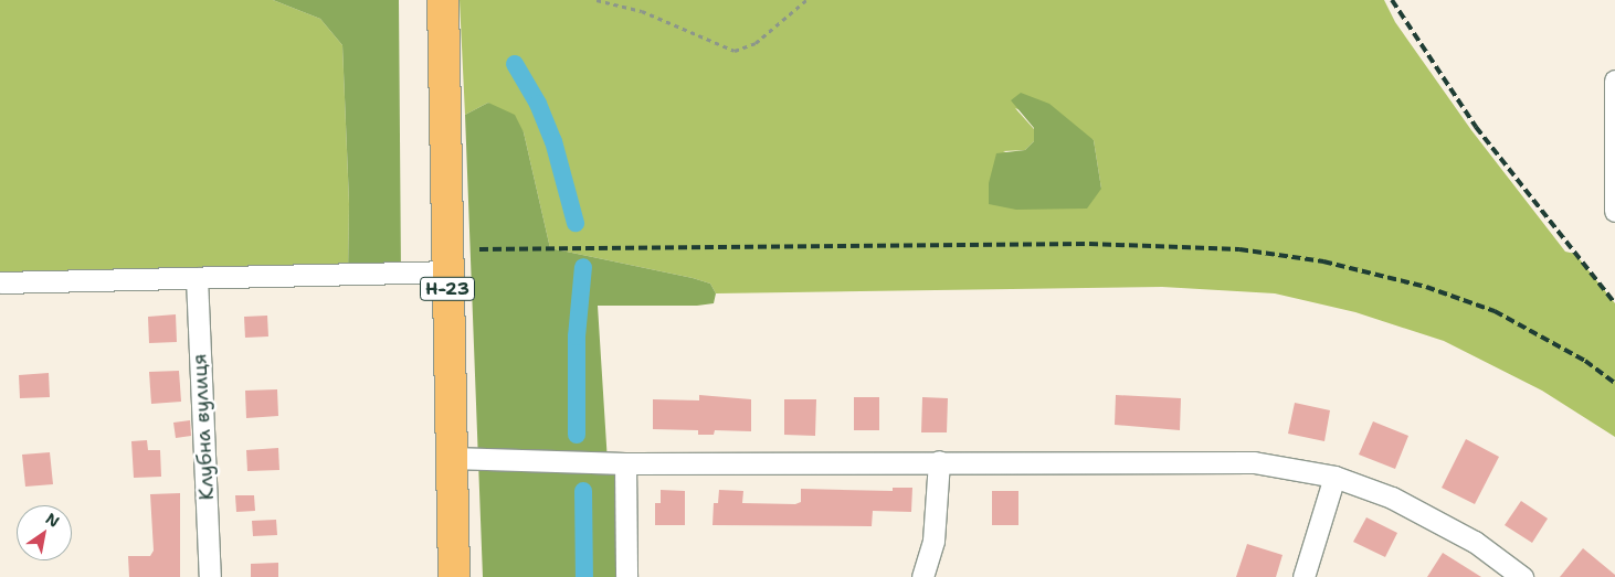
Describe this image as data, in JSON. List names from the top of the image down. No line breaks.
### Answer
{"streets":{"main road":["Н-23"],"street":["Клубна вулиця"]},"north":"top right"}
